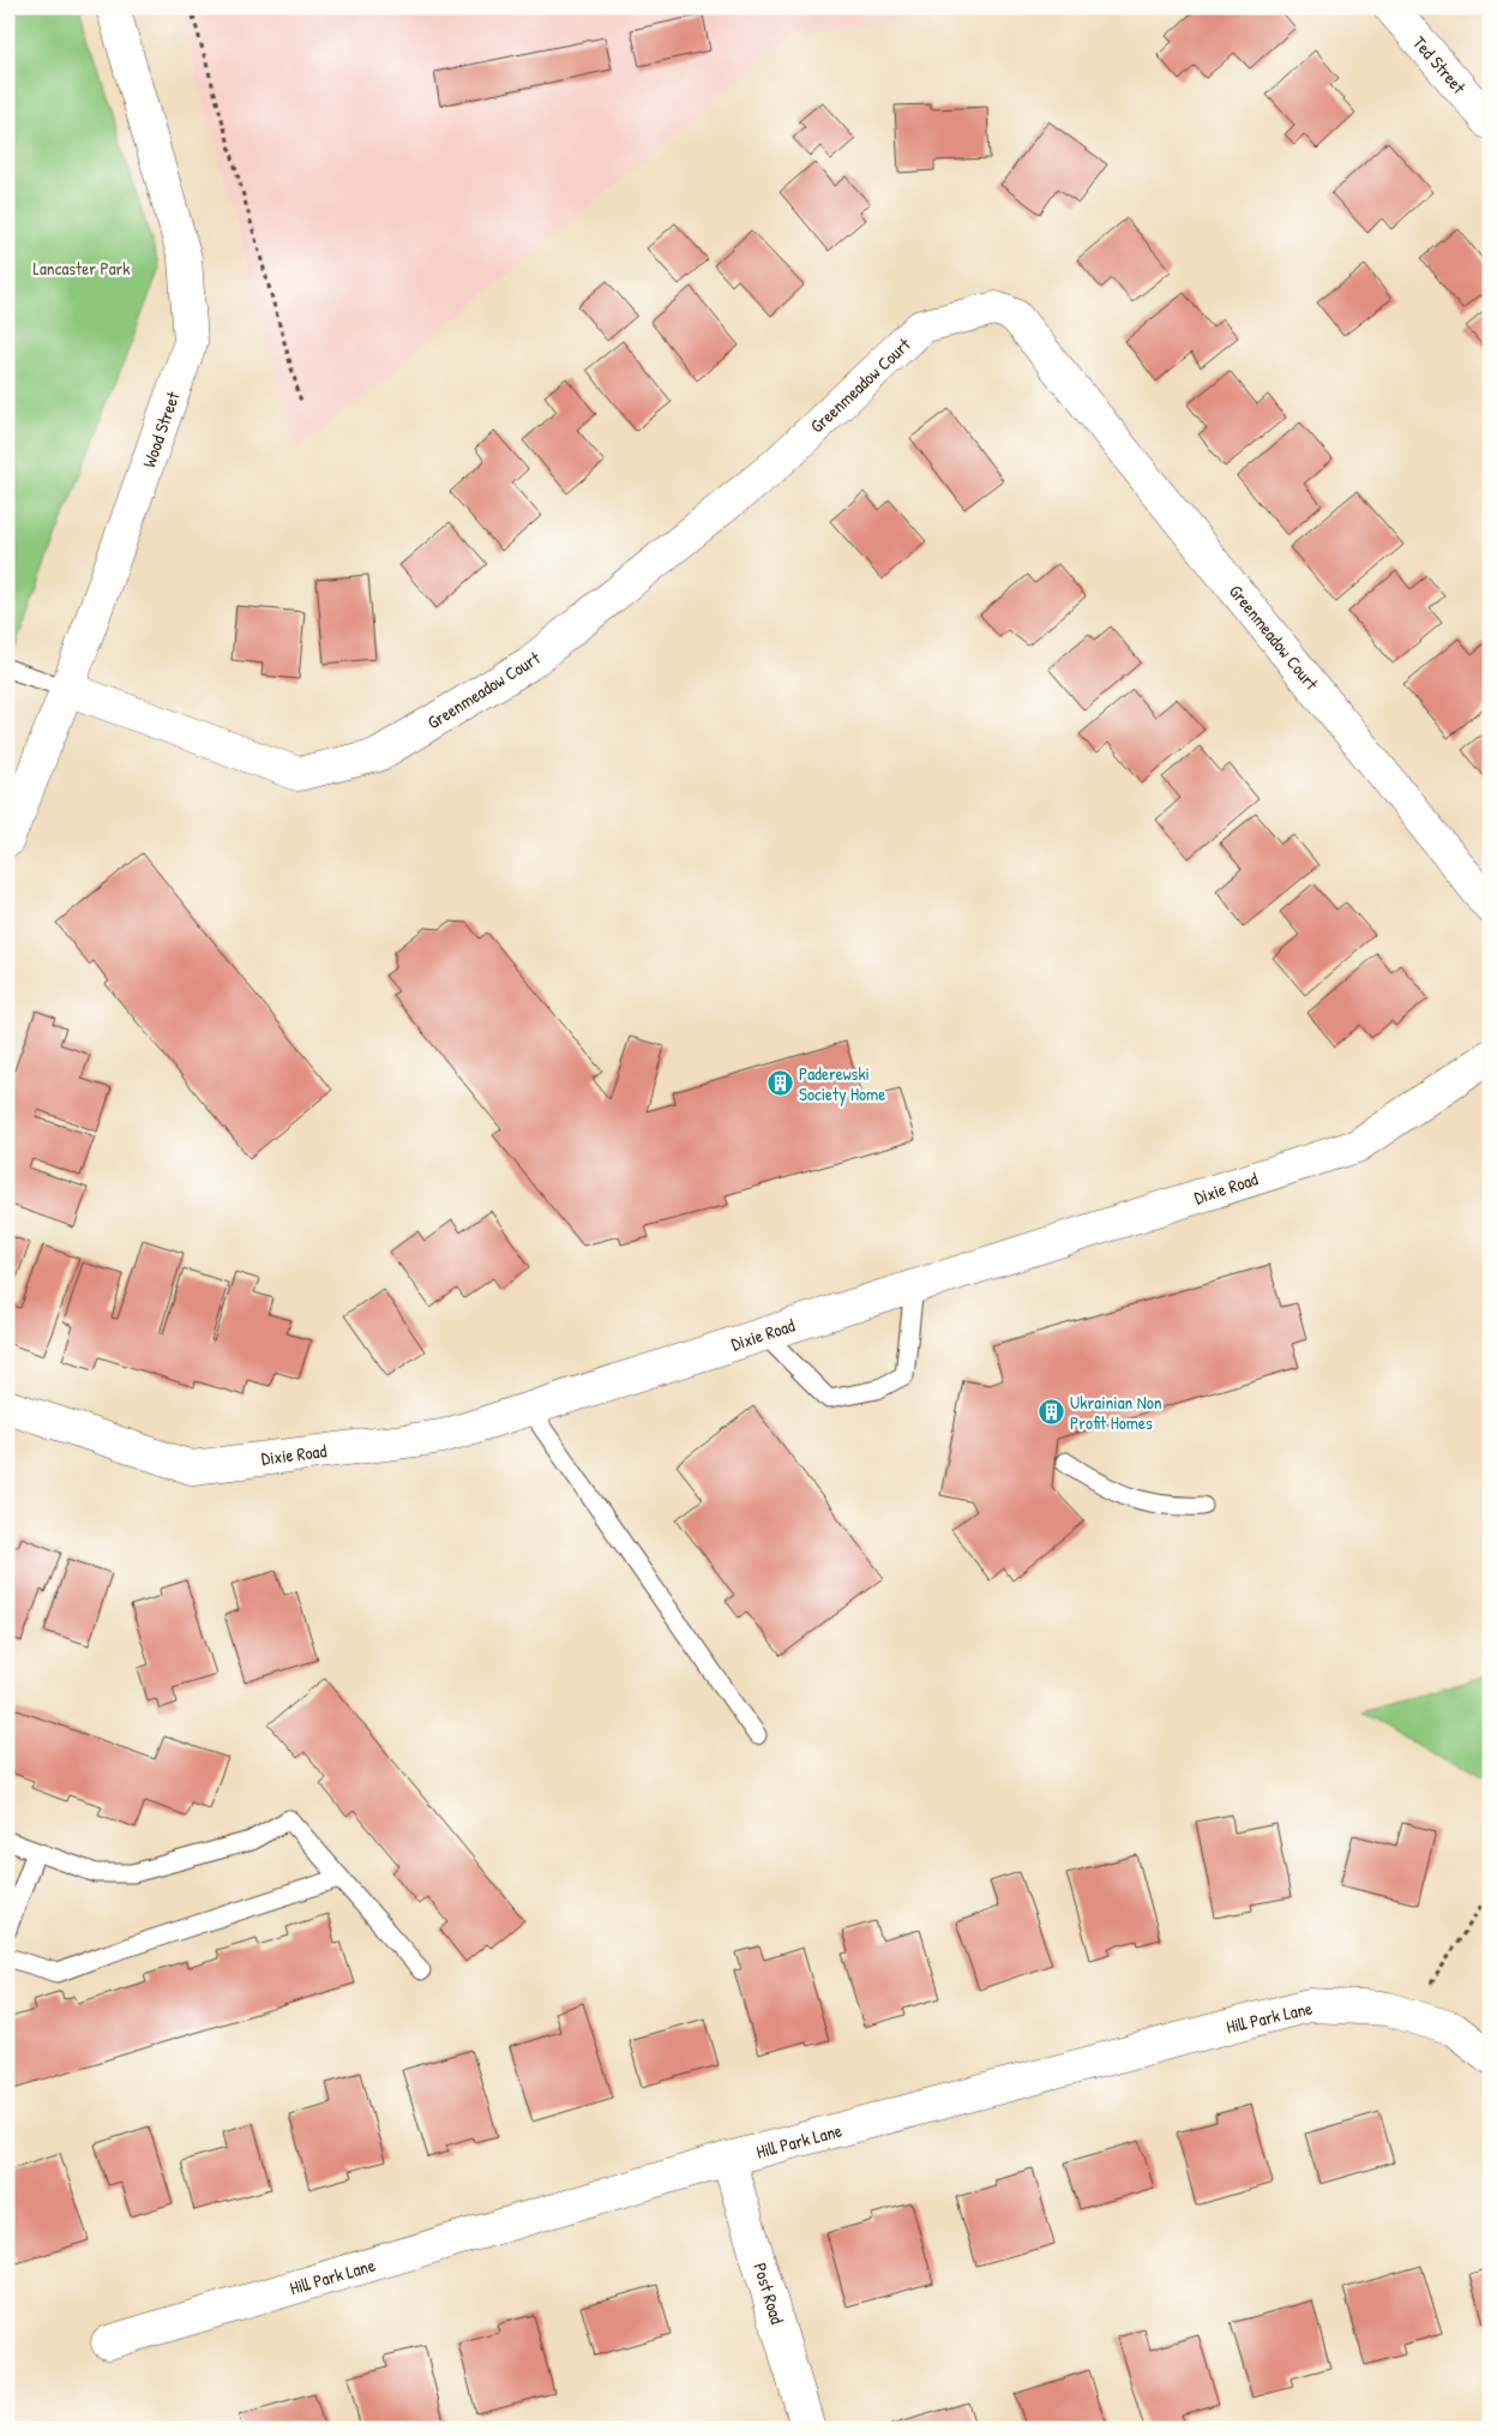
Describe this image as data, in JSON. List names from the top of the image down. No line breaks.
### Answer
{"streets":{"street":["Ted Street","Greenmeadow Court","Wood Street","Dixie Road","Hill Park Lane","Post Road"]},"crossings":[["Greenmeadow Court","Wood Street"],["Hill Park Lane","Post Road"]],"parks":["Lancaster Park"],"places":{"building":["Paderewski Society Home","Ukrainian Non Profit Homes"]}}
